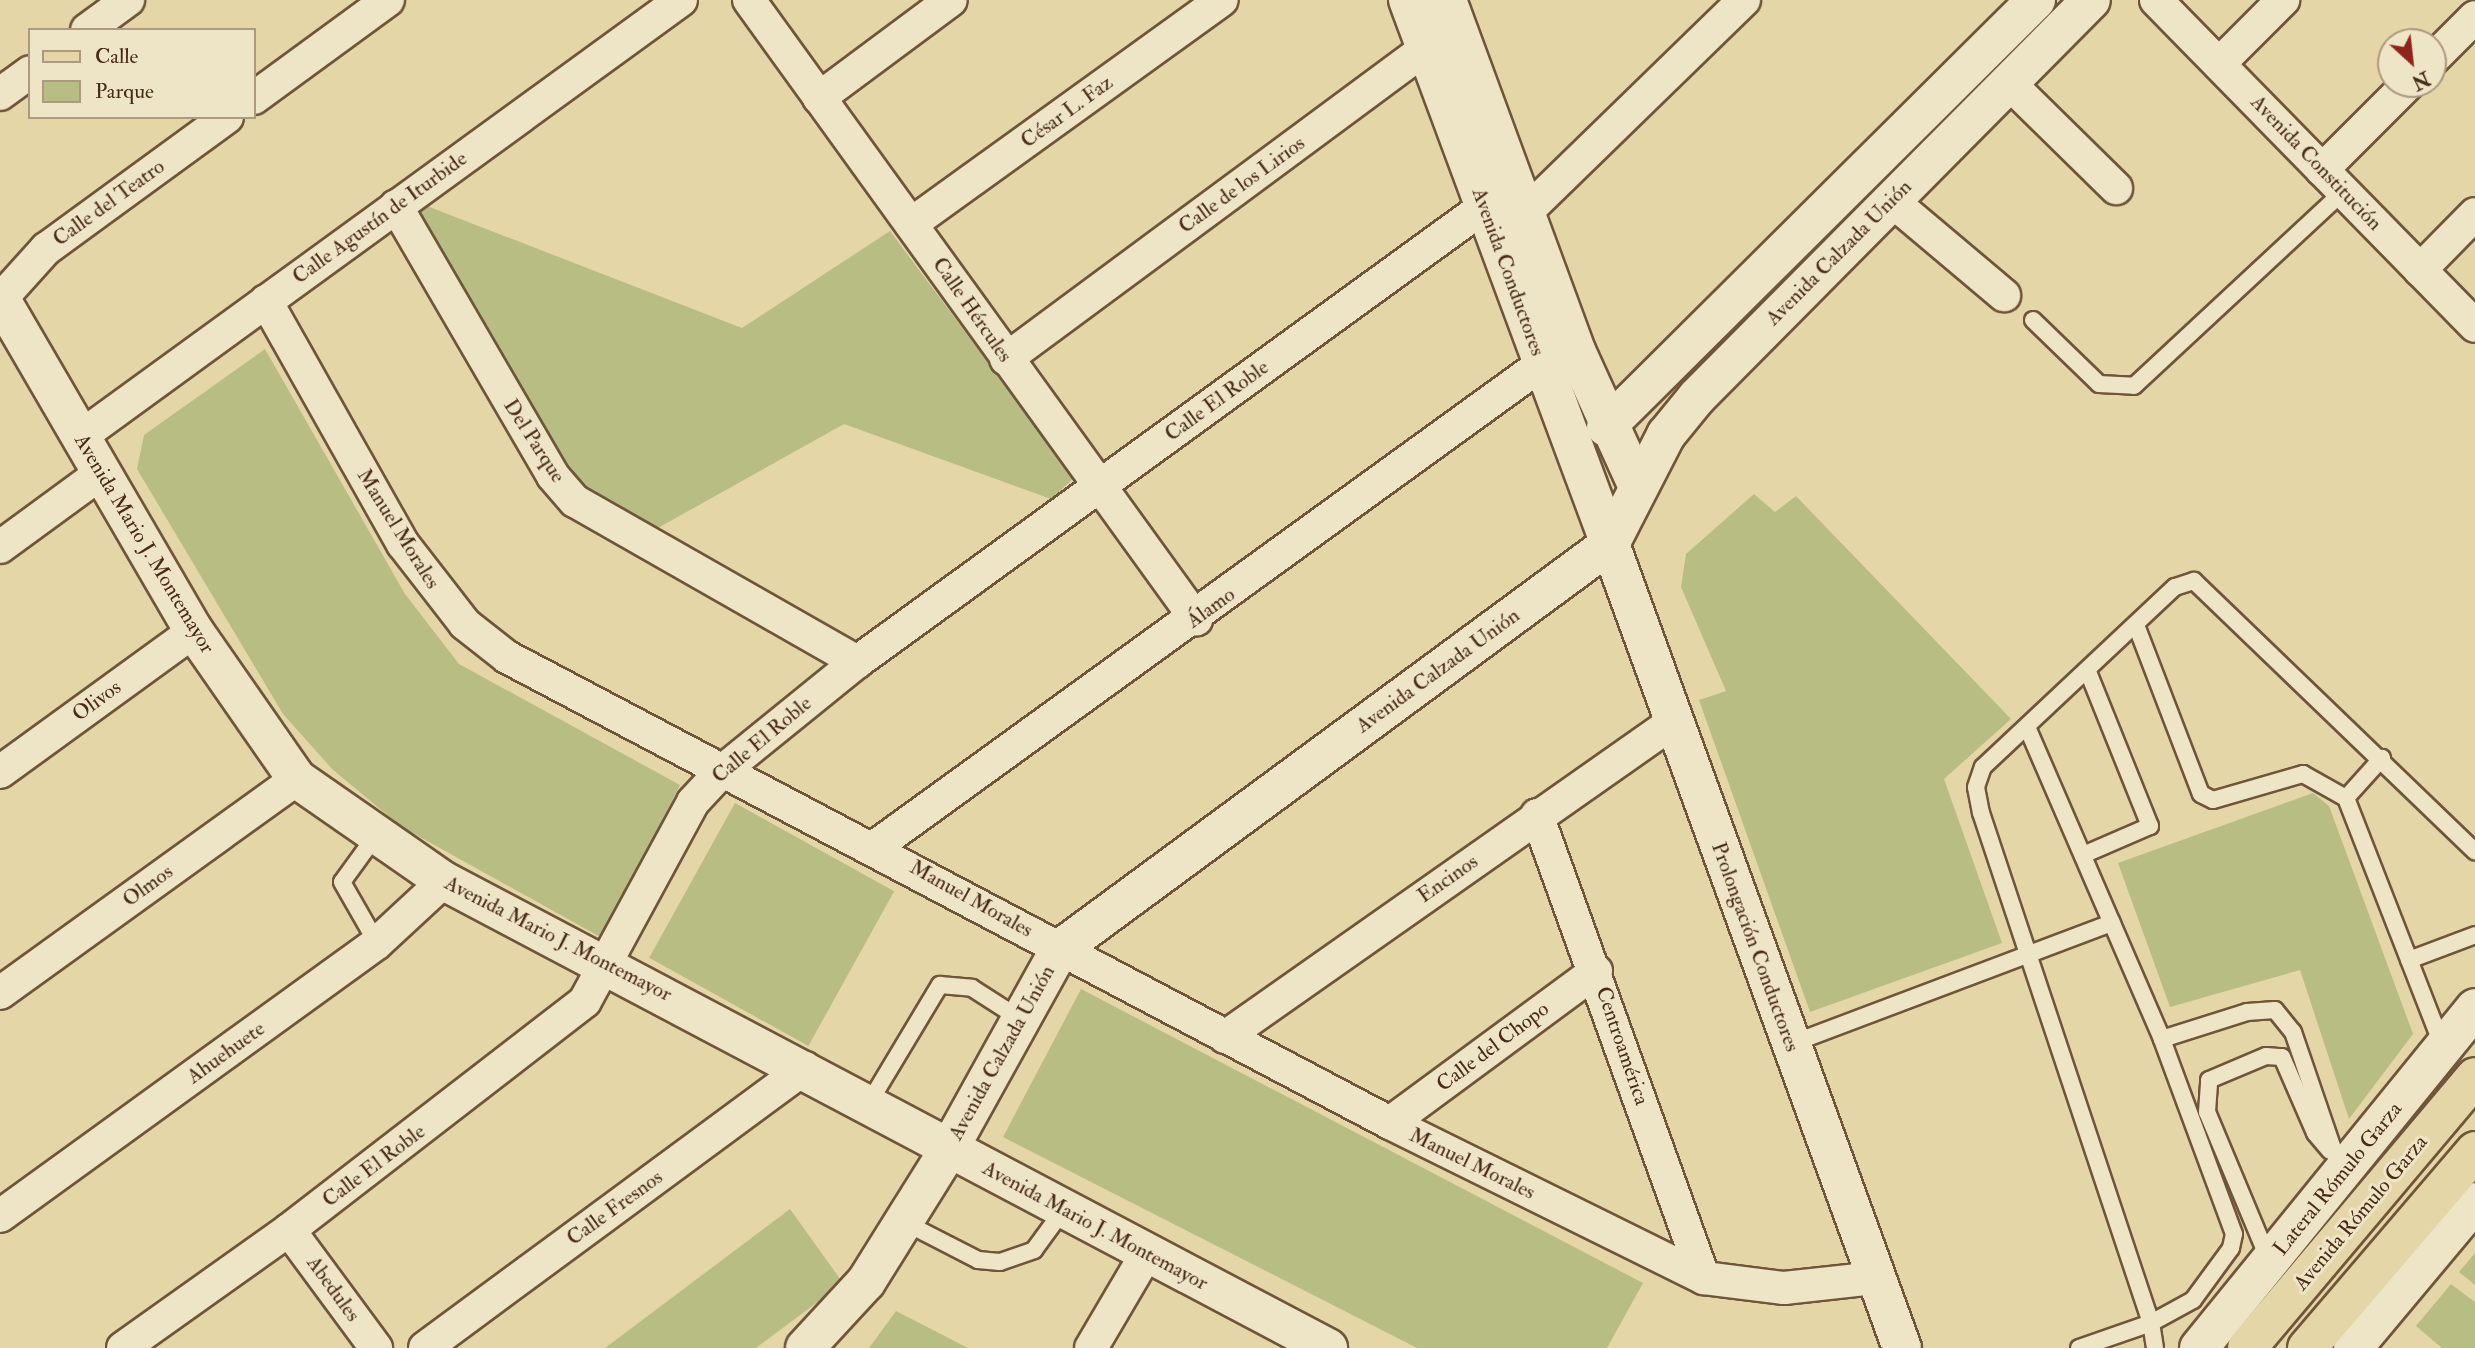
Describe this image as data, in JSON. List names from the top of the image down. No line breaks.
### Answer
{"streets":{"main road":["Avenida Calzada Unión","Avenida Conductores","Avenida Mario J. Montemayor","Prolongación Conductores","Lateral Rómulo Garza","Avenida Rómulo Garza"],"street":["César L. Faz","Avenida Constitución","Calle de los Lirios","Calle del Teatro","Calle Agustín de Iturbide","Calle Hércules","Calle El Roble","Del Parque","Manuel Morales","Álamo","Olivos","Encinos","Olmos","Centroamérica","Calle del Chopo","Ahuehuete","Calle Fresnos","Abedules"]},"crossings":[["César L. Faz","Calle Hércules"],["Calle de los Lirios","Avenida Conductores"],["Calle de los Lirios","Calle Hércules"],["Calle del Teatro","Avenida Mario J. Montemayor"],["Calle Agustín de Iturbide","Del Parque"],["Calle Agustín de Iturbide","Manuel Morales"],["Calle Agustín de Iturbide","Avenida Mario J. Montemayor"],["Avenida Calzada Unión","Avenida Conductores"],["Avenida Calzada Unión","Manuel Morales"],["Avenida Calzada Unión","Avenida Mario J. Montemayor"],["Avenida Calzada Unión","Prolongación Conductores"],["Avenida Conductores","Calle El Roble"],["Avenida Conductores","Álamo"],["Avenida Conductores","Prolongación Conductores"],["Calle Hércules","Calle El Roble"],["Calle Hércules","Álamo"],["Calle El Roble","Del Parque"],["Calle El Roble","Manuel Morales"],["Calle El Roble","Avenida Mario J. Montemayor"],["Calle El Roble","Abedules"],["Manuel Morales","Álamo"],["Manuel Morales","Encinos"],["Manuel Morales","Prolongación Conductores"],["Manuel Morales","Centroamérica"],["Manuel Morales","Calle del Chopo"],["Avenida Mario J. Montemayor","Olivos"],["Avenida Mario J. Montemayor","Olmos"],["Avenida Mario J. Montemayor","Ahuehuete"],["Avenida Mario J. Montemayor","Calle Fresnos"],["Encinos","Prolongación Conductores"],["Encinos","Centroamérica"],["Centroamérica","Calle del Chopo"],["Lateral Rómulo Garza","Avenida Rómulo Garza"]],"legend":["Calle","Parque"],"north":"bottom right"}
